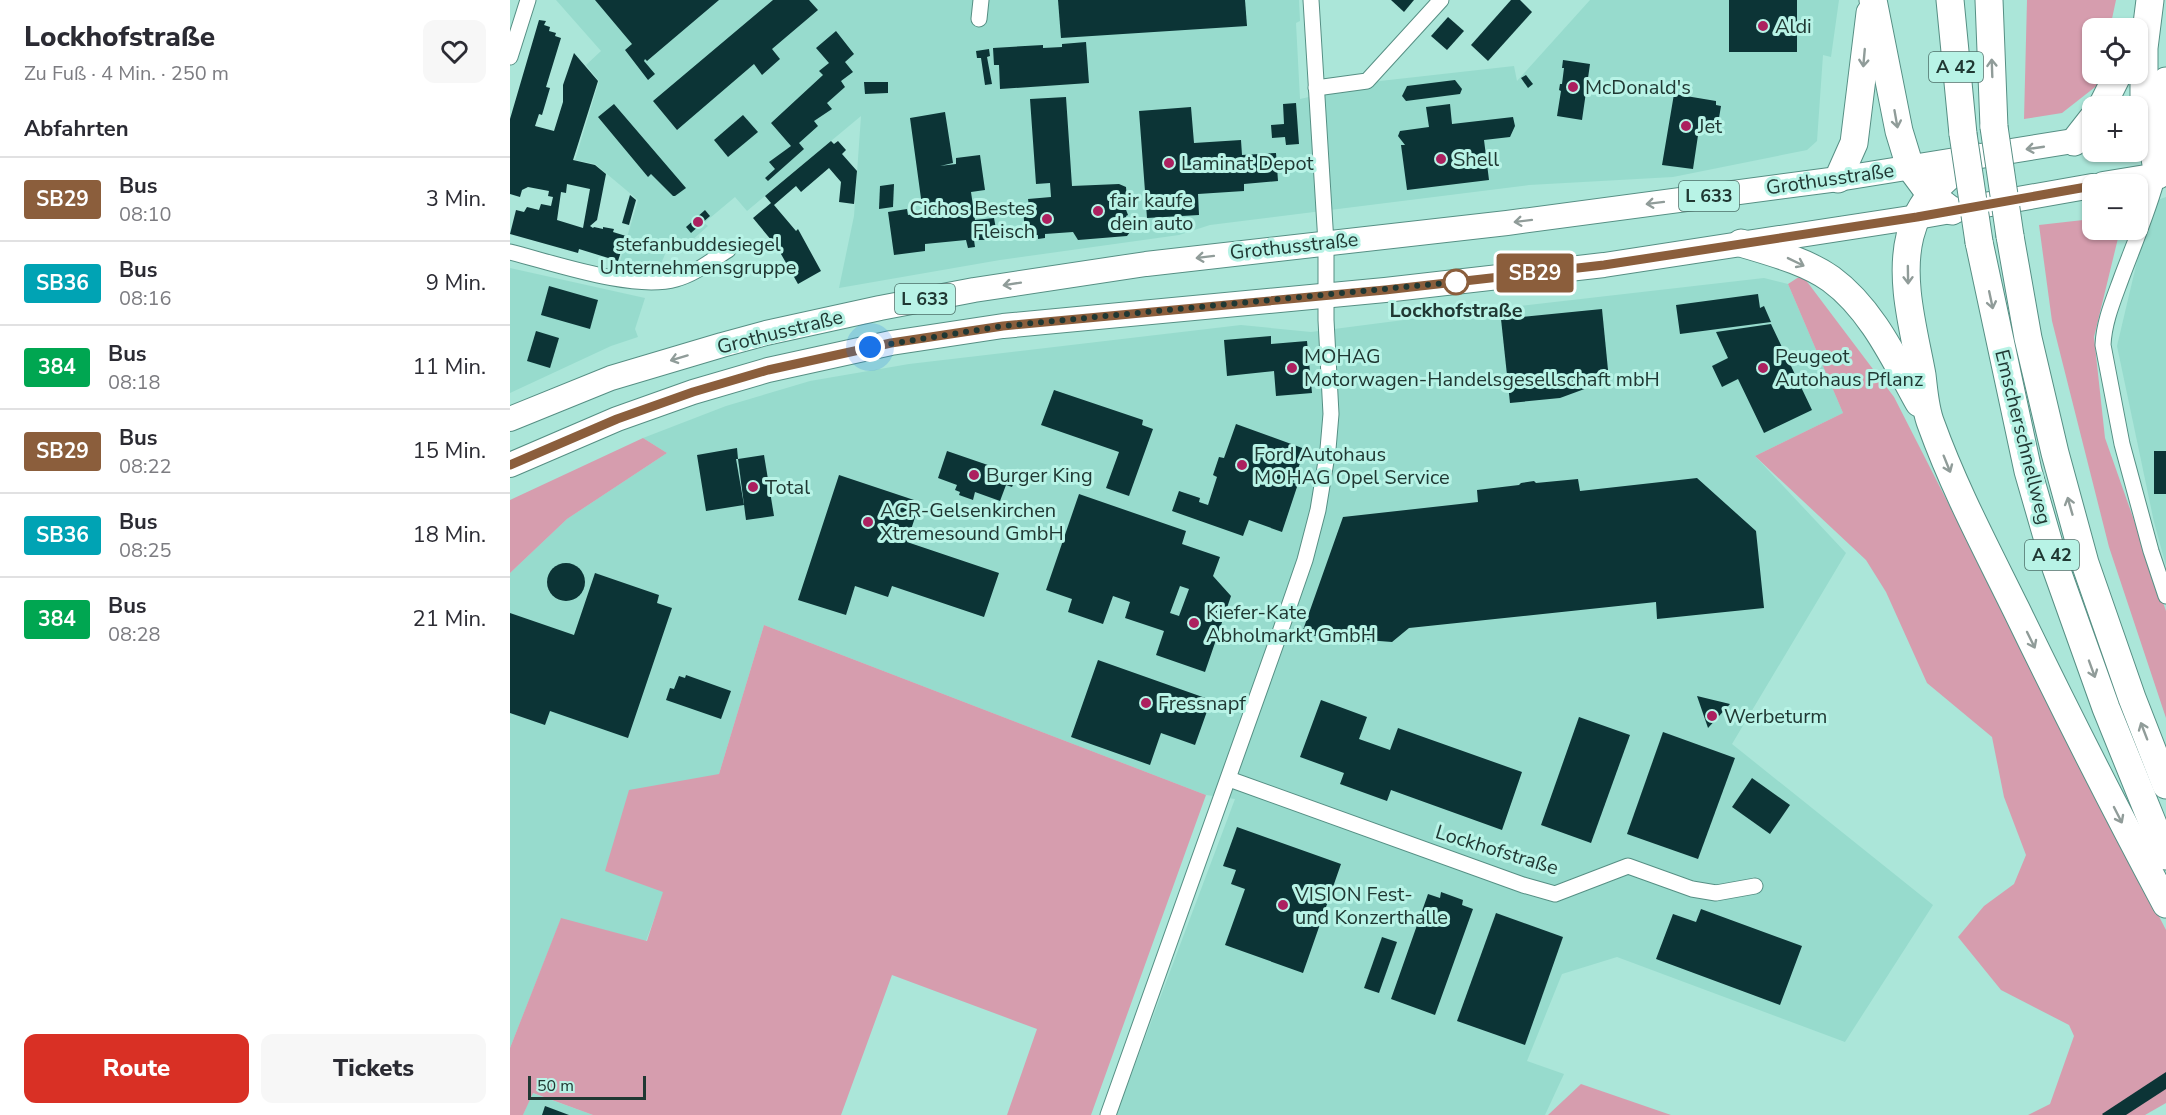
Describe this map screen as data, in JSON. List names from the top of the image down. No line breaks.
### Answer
{"streets":{"highway":["A 42","Emscherschnellweg"],"main road":["Grothusstraße","L 633"],"street":["Lockhofstraße"]},"crossings":[["Grothusstraße","Emscherschnellweg"]],"places":["Aldi","McDonald's","Jet","Shell","Laminat Depot","fair kaufe dein auto","Cichos Bestes Fleisch","stefanbuddesiegel Unternehmensgruppe","Lockhofstraße","MOHAG Motorwagen-Handelsgesellschaft mbH","Peugeot Autohaus Pflanz","Ford Autohaus MOHAG Opel Service","Burger King","Total","ACR-Gelsenkirchen Xtremesound GmbH","Kiefer-Kate Abholmarkt GmbH","Fressnapf","Werbeturm","VISION Fest- und Konzerthalle"],"lines":["bus line SB29"],"scale_bar":"50 m","page":{"heading":[["Lockhofstraße","Zu Fuß · 4 Min. · 250 m"],"Abfahrten"],"on_map":"SB29","map_buttons":["+","−"],"list":[{"mark":"SB29","name":"Bus","note":"08:10","value":"3 Min."},{"mark":"SB36","name":"Bus","note":"08:16","value":"9 Min."},{"mark":"384","name":"Bus","note":"08:18","value":"11 Min."},{"mark":"SB29","name":"Bus","note":"08:22","value":"15 Min."},{"mark":"SB36","name":"Bus","note":"08:25","value":"18 Min."},{"mark":"384","name":"Bus","note":"08:28","value":"21 Min."}],"buttons":["Route","Tickets"],"scale":"50 m"}}
